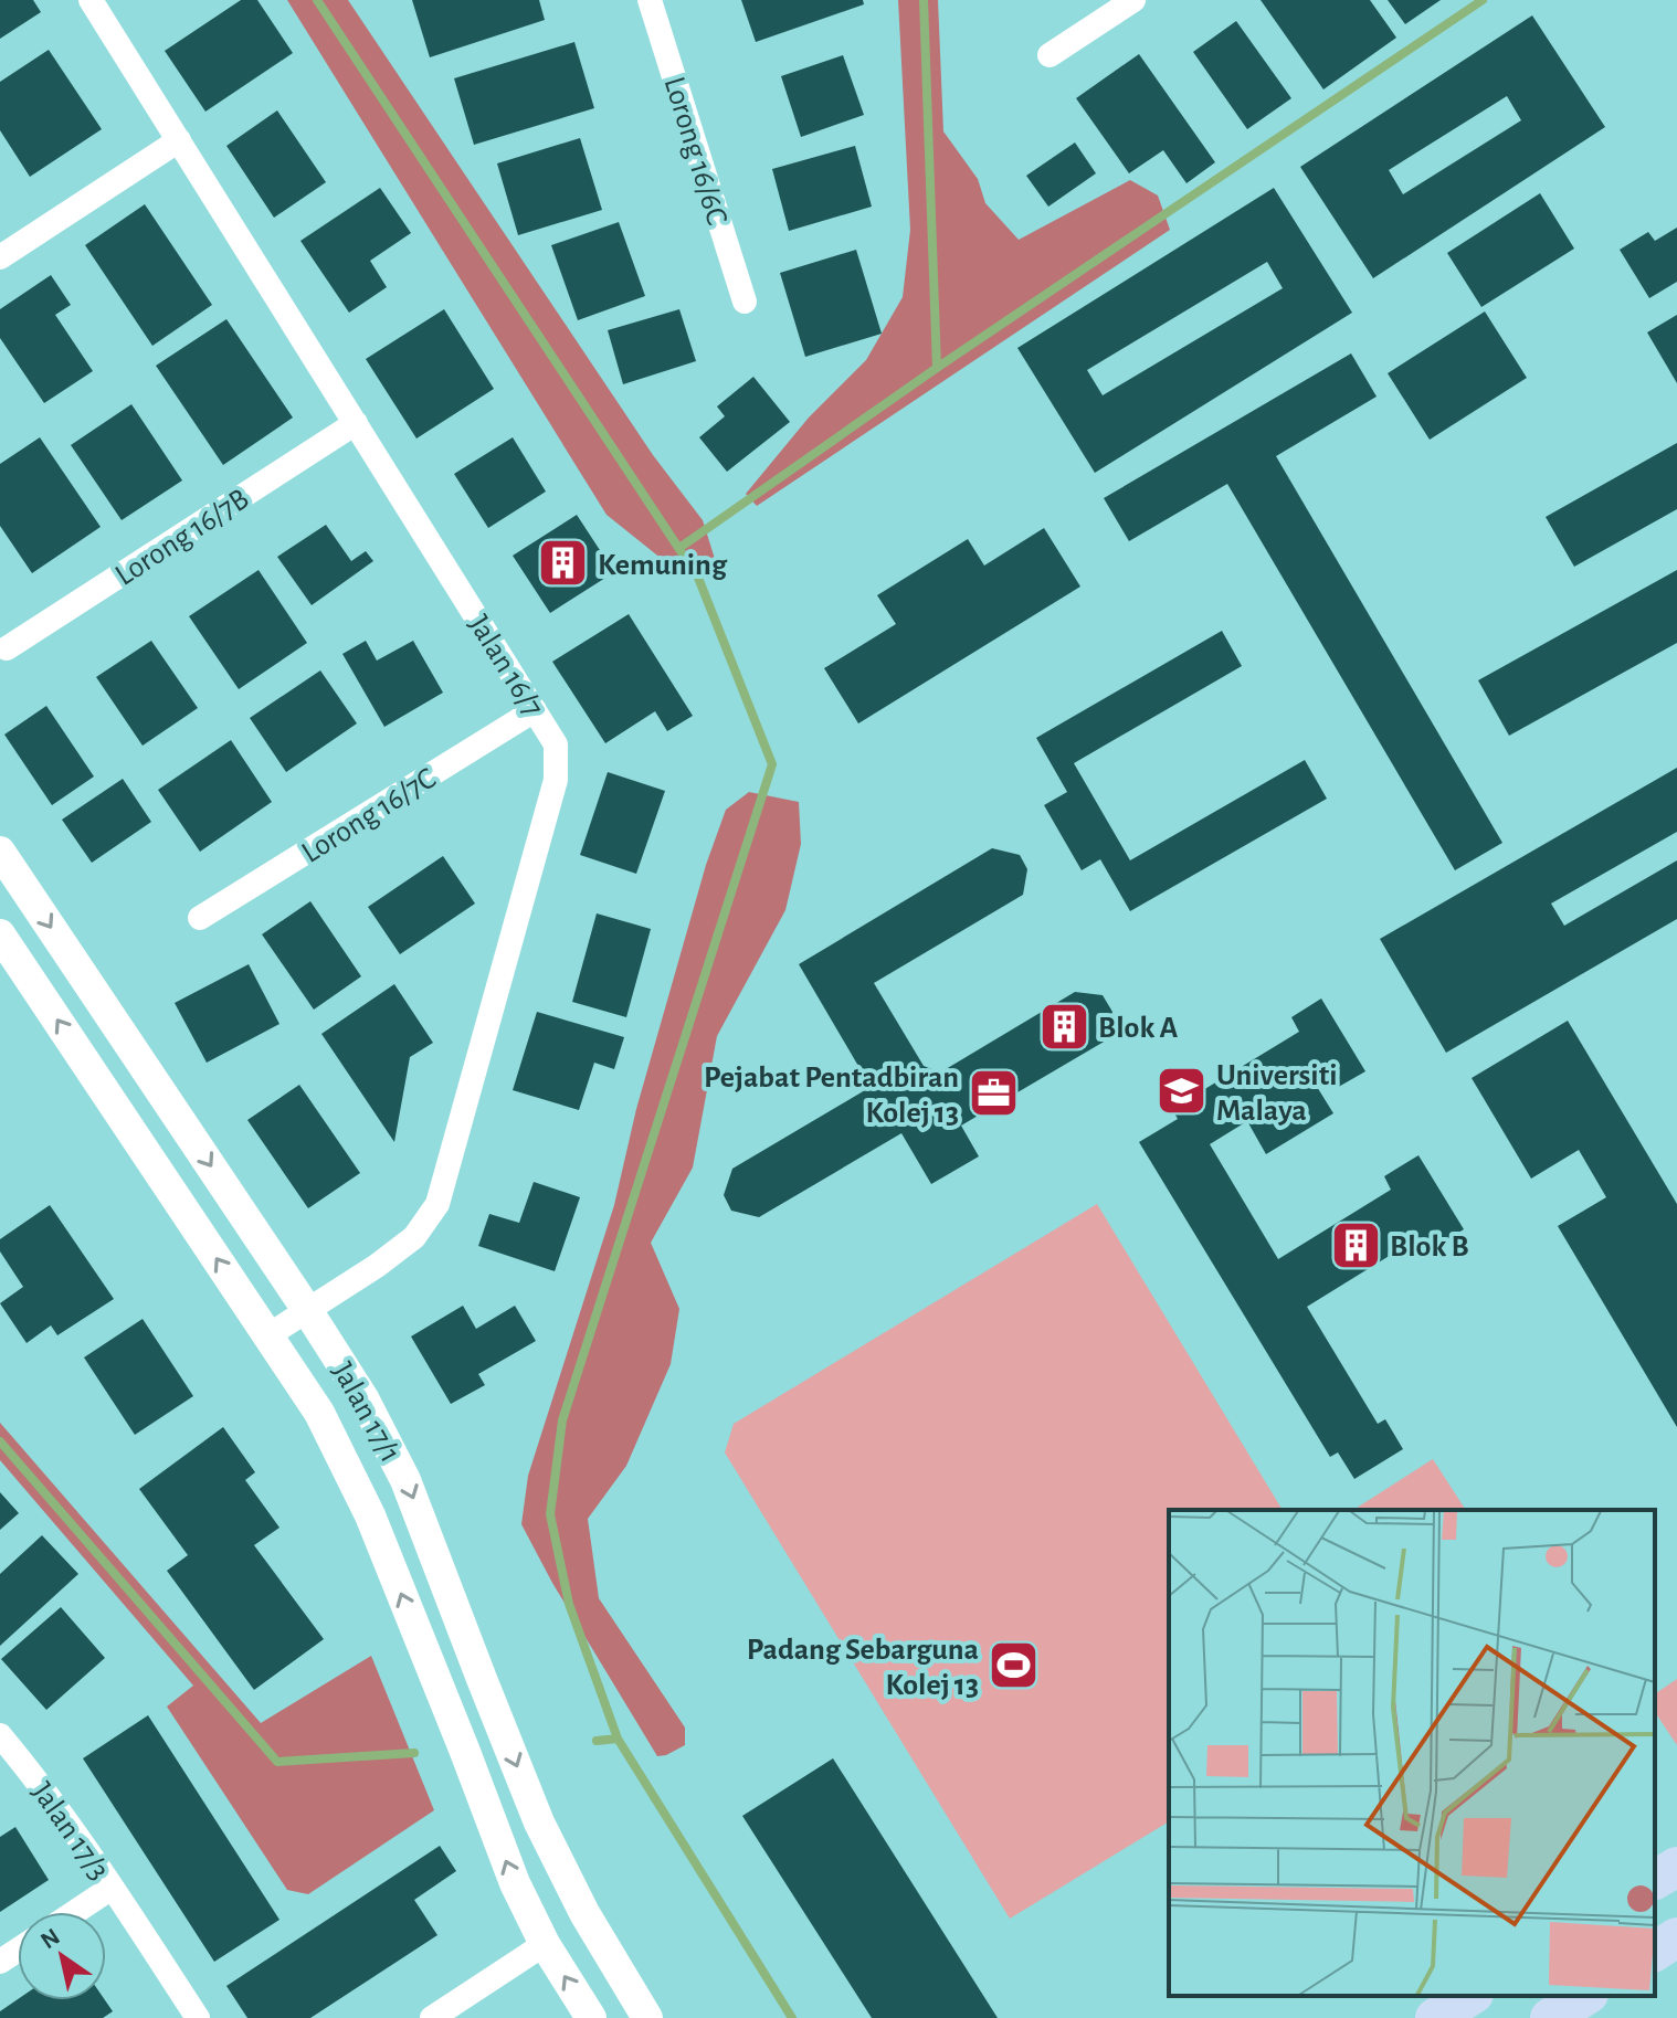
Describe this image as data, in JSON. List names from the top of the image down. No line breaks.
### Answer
{"streets":{"street":["Lorong 16/6C","Lorong 16/7B","Jalan 16/7","Lorong 16/7C","Jalan 17/1","Jalan 17/3"]},"crossings":[["Lorong 16/7B","Jalan 16/7"],["Jalan 16/7","Lorong 16/7C"],["Jalan 16/7","Jalan 17/1"]],"places":{"building":["Kemuning","Blok A","Blok B"],"school or university":["Universiti Malaya"],"office":["Pejabat Pentadbiran Kolej 13"],"sports":["Padang Sebarguna Kolej 13"]},"north":"top left"}
